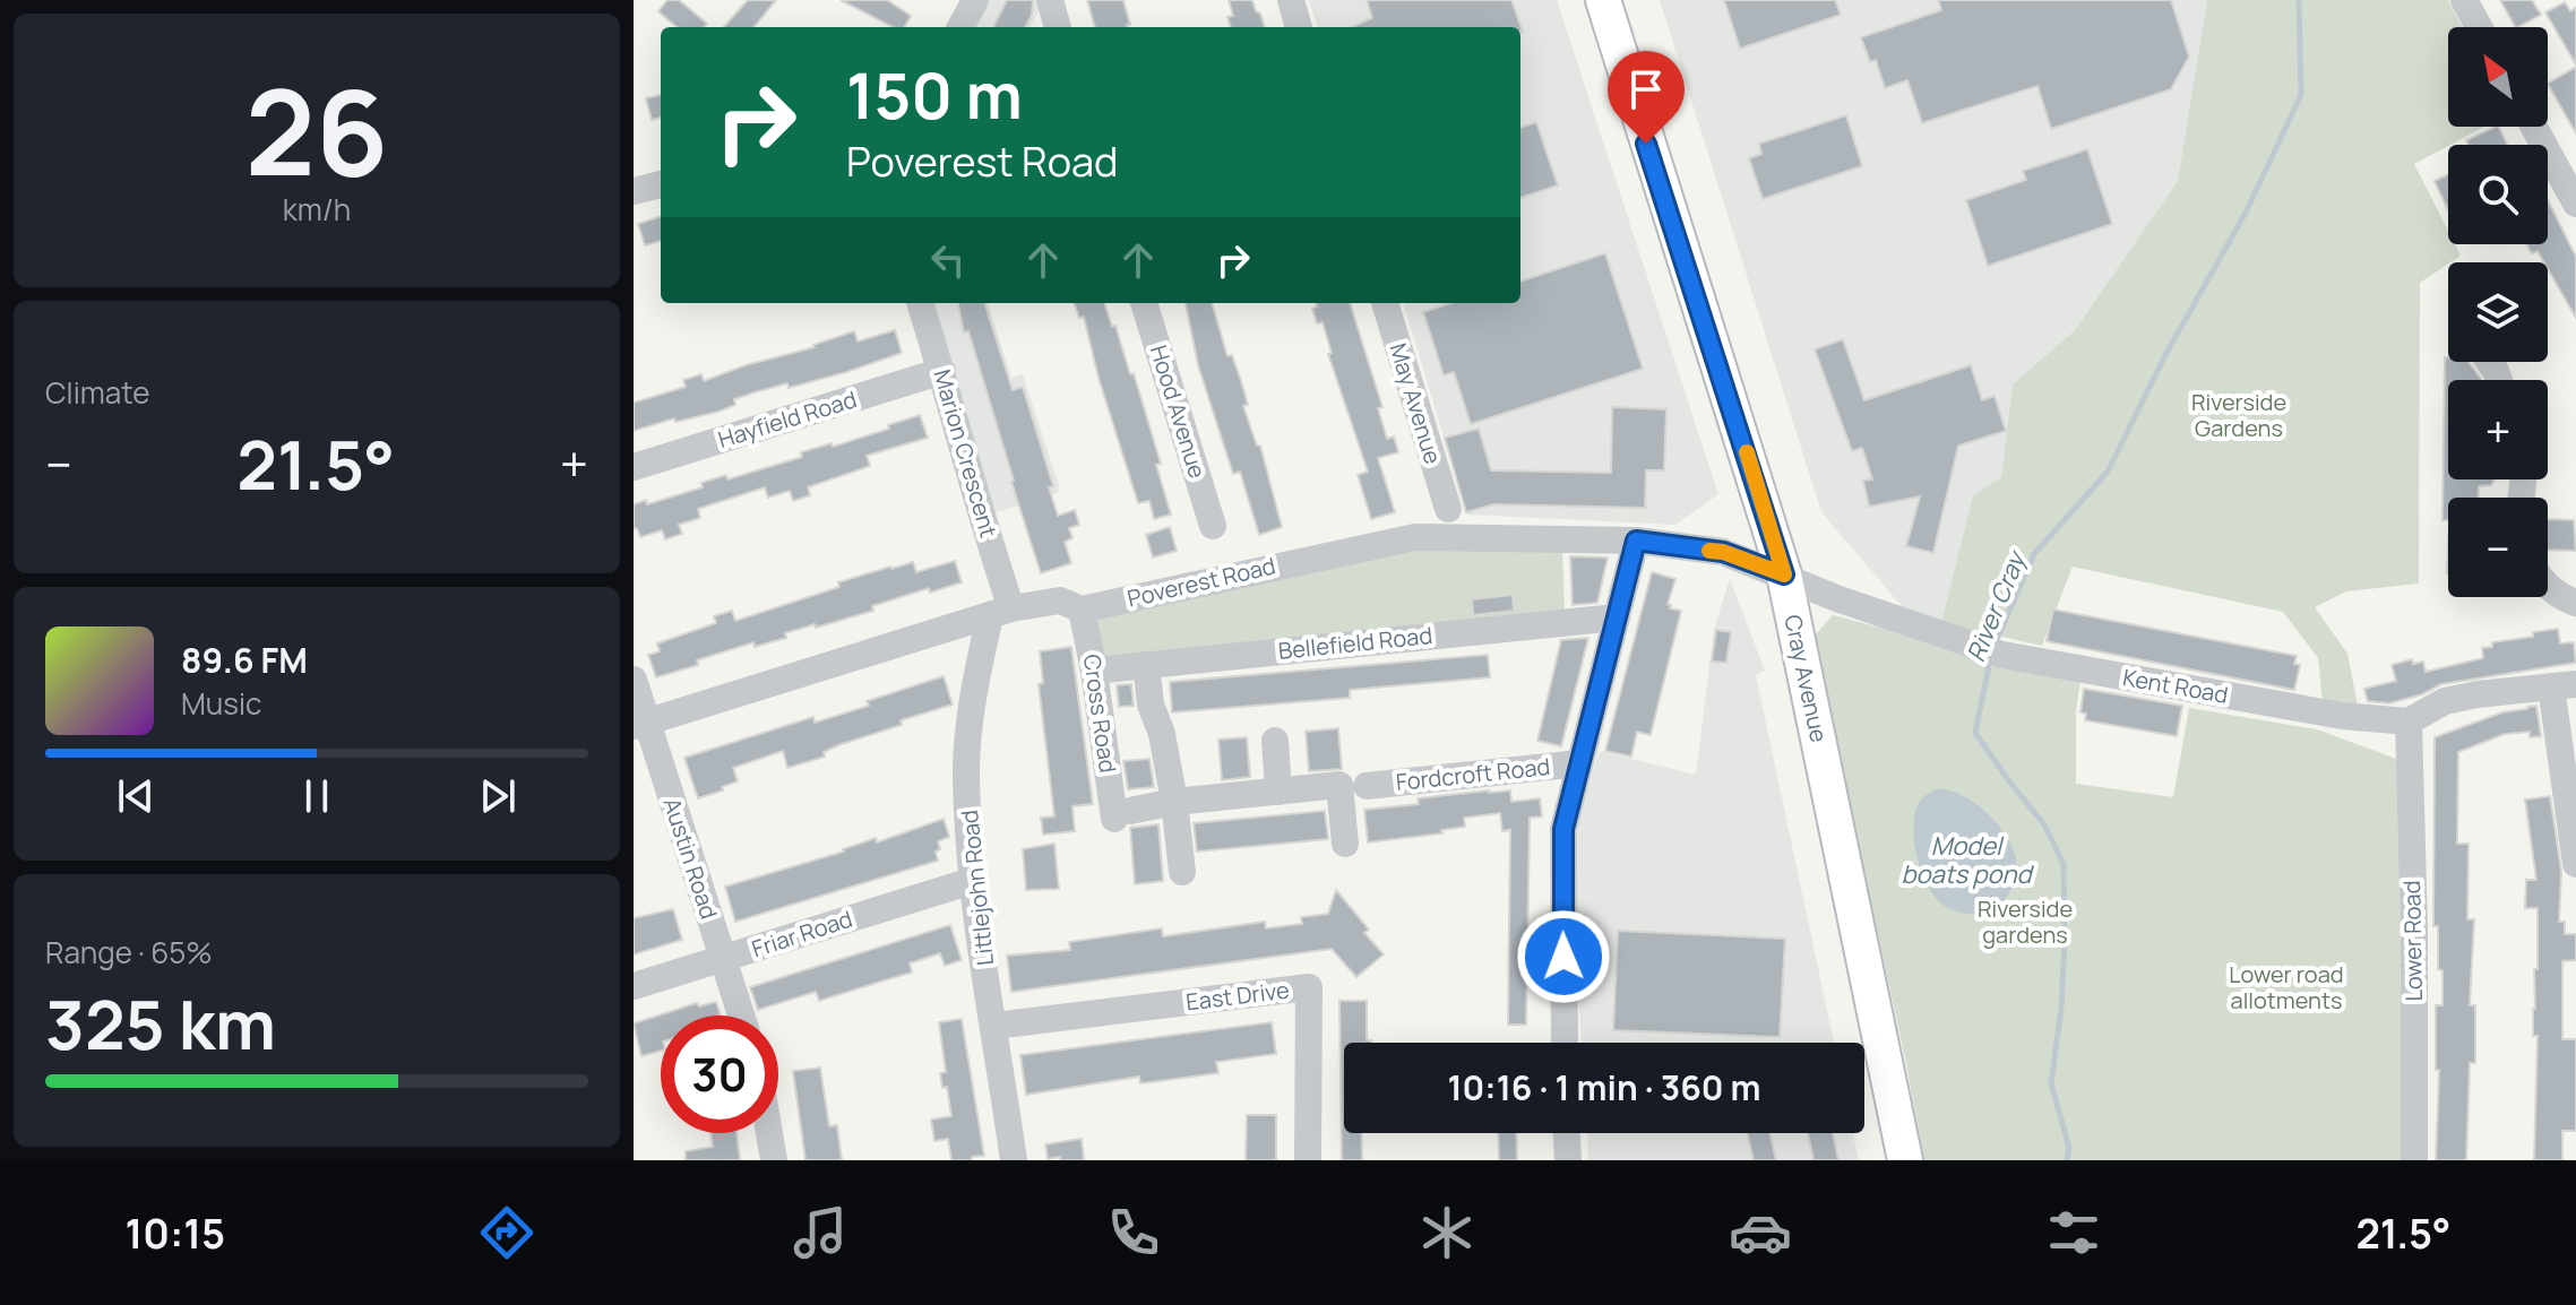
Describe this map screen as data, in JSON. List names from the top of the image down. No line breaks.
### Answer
{"streets":{"main road":["Cray Avenue"],"street":["May Avenue","Hood Avenue","Hayfield Road","Marion Crescent","Poverest Road","Bellefield Road","Kent Road","Cross Road","Fordcroft Road","Austin Road","Littlejohn Road","Friar Road","Lower Road","East Drive"]},"crossings":[["Hayfield Road","Marion Crescent"],["Marion Crescent","Poverest Road"],["Marion Crescent","Littlejohn Road"],["Poverest Road","Cray Avenue"],["Poverest Road","Kent Road"],["Poverest Road","Cross Road"],["Poverest Road","Austin Road"],["Poverest Road","Littlejohn Road"],["Bellefield Road","Cross Road"],["Cray Avenue","Kent Road"],["Kent Road","Lower Road"],["Austin Road","Friar Road"],["Littlejohn Road","Friar Road"],["Littlejohn Road","East Drive"]],"water":["River Cray","Model boats pond"],"parks":["Riverside Gardens","Riverside gardens","Lower road allotments"],"north":"top left","page":{"tile":[["26","km/h"],"Climate",["Range · 65%","325 km"]],"map_buttons":["+","−"],"turn":["150 m","Poverest Road"],"heat":["−","21.5°","+"],"song":["89.6 FM","Music"],"limit":"30","trip":"10:16 · 1 min · 360 m","tabs":["10:15","21.5°"]}}
